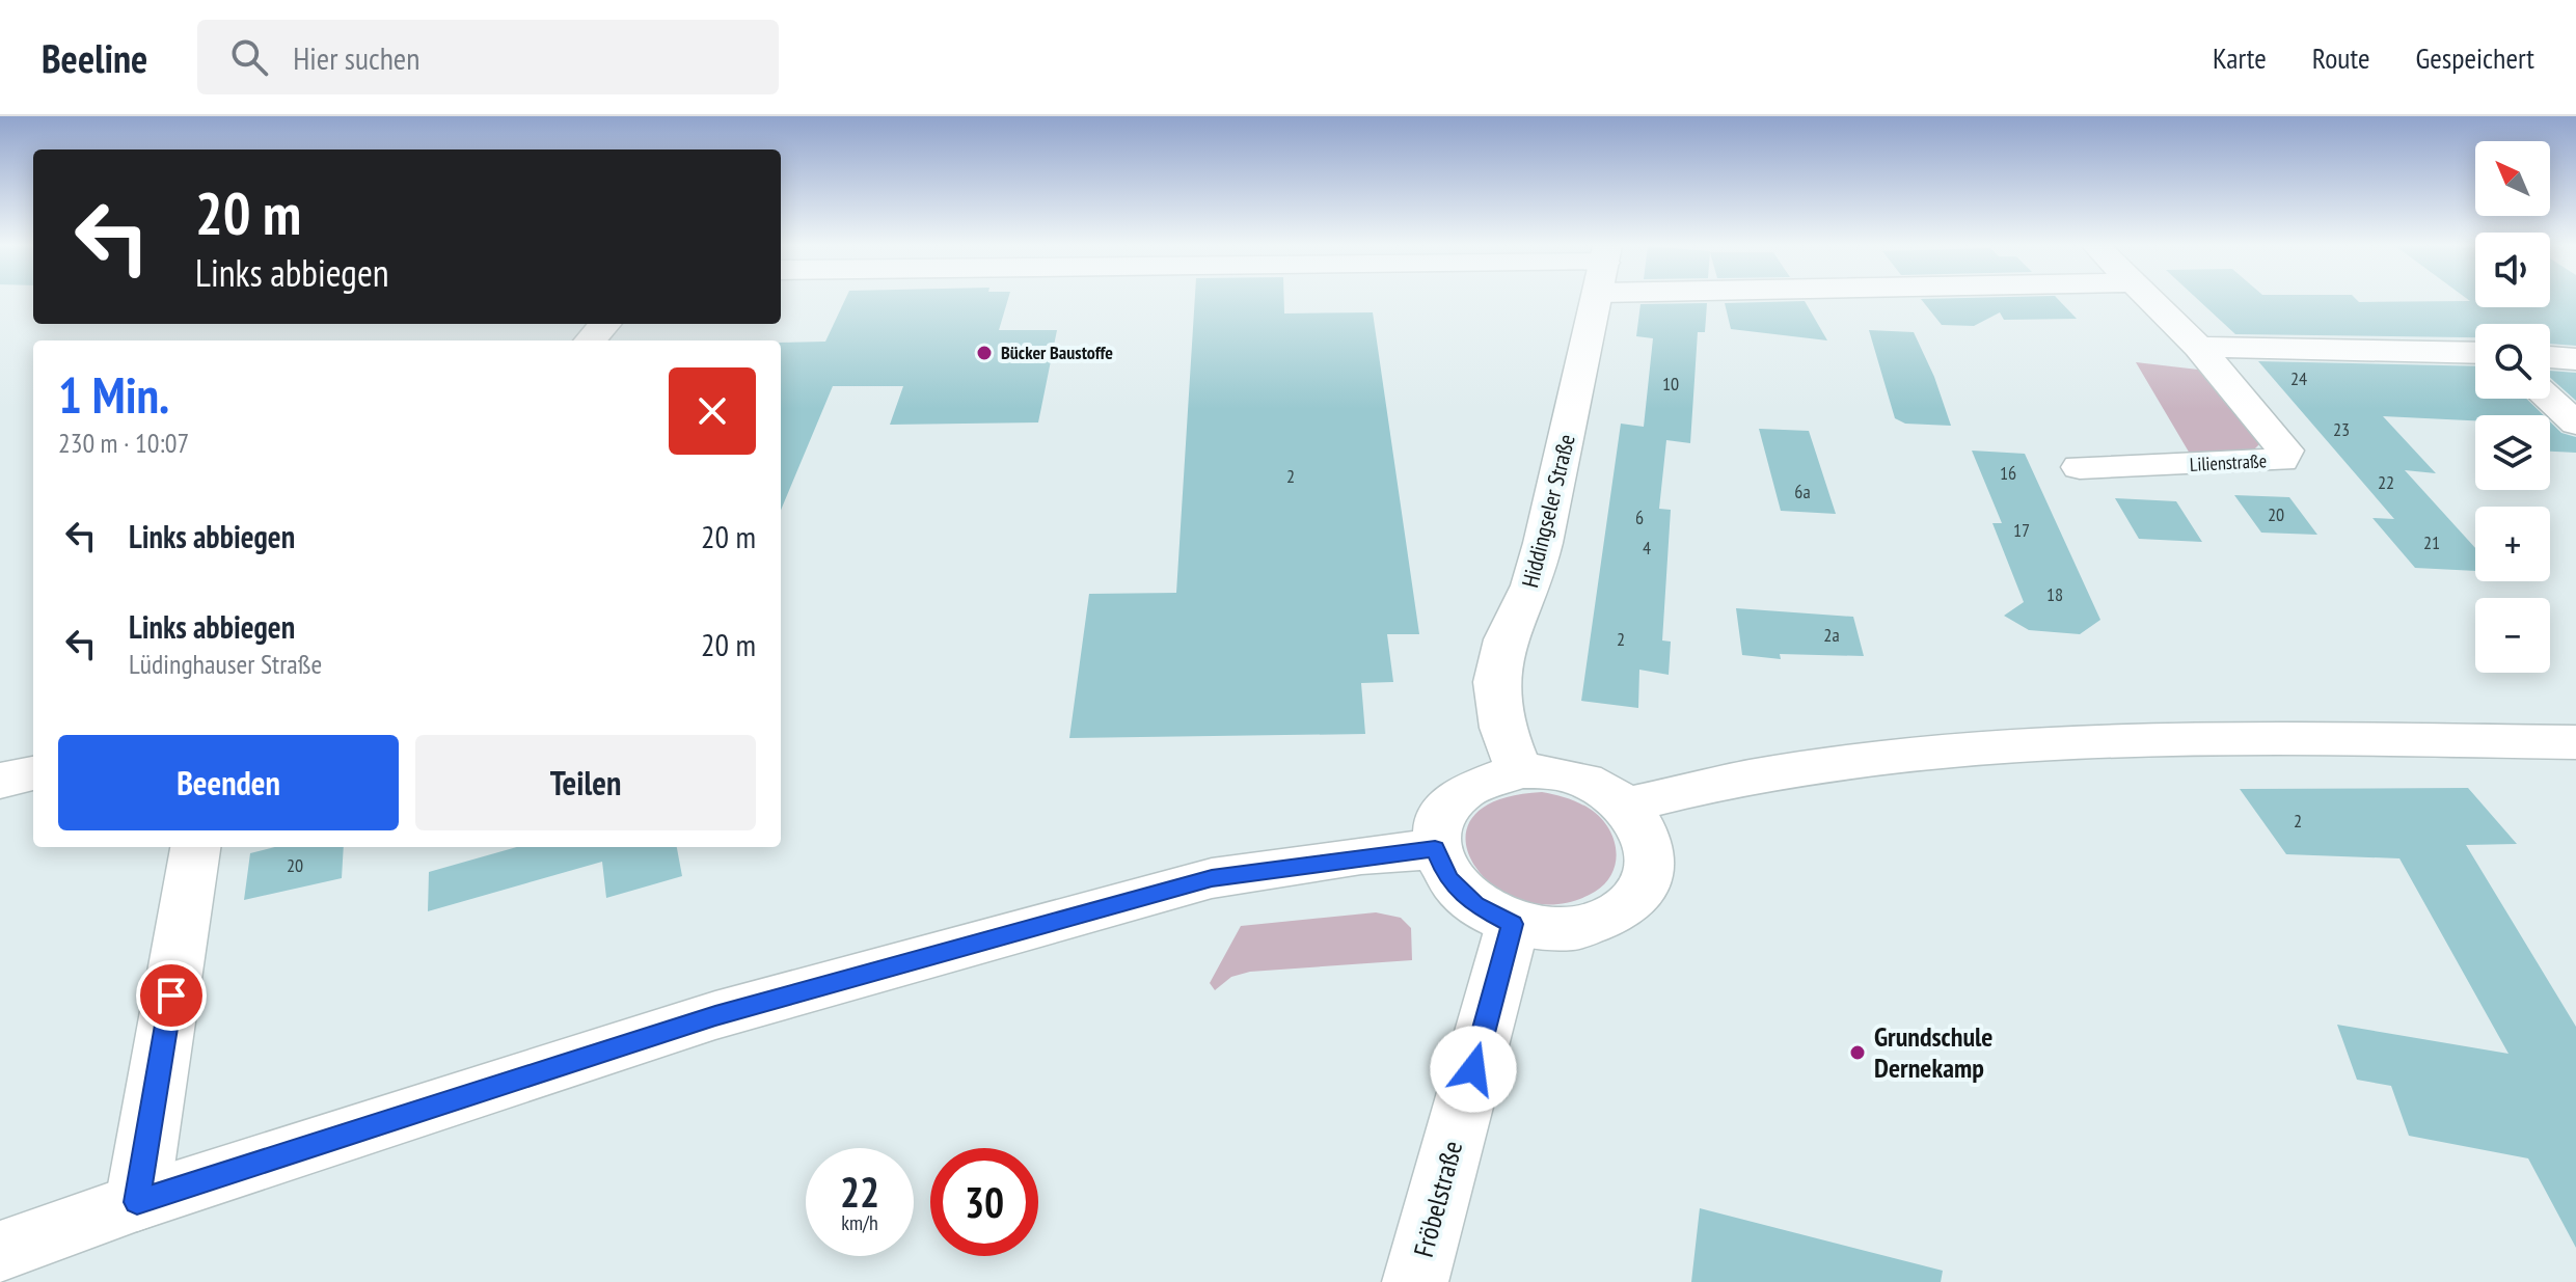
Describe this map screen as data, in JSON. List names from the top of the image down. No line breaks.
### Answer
{"streets":{"street":["Lilienstraße","Hiddingseler Straße","Fröbelstraße"]},"crossings":[["Hiddingseler Straße","Fröbelstraße"]],"places":["Bücker Baustoffe","Grundschule Dernekamp"],"house_numbers":["24","10","23","16","2","22","6a","20","6","17","21","4","18","2a","2","2","20"],"north":"top left","page":{"header":"Beeline","search":"Hier suchen","nav":["Karte","Route","Gespeichert"],"map_buttons":["+","−"],"turn":["20 m","Links abbiegen"],"heading":["1 Min.","230 m · 10:07"],"list":[{"name":"Links abbiegen","value":"20 m"},{"name":"Links abbiegen","note":"Lüdinghauser Straße","value":"20 m"}],"buttons":["Beenden","Teilen"],"speed":"22 km/h","limit":"30"}}
